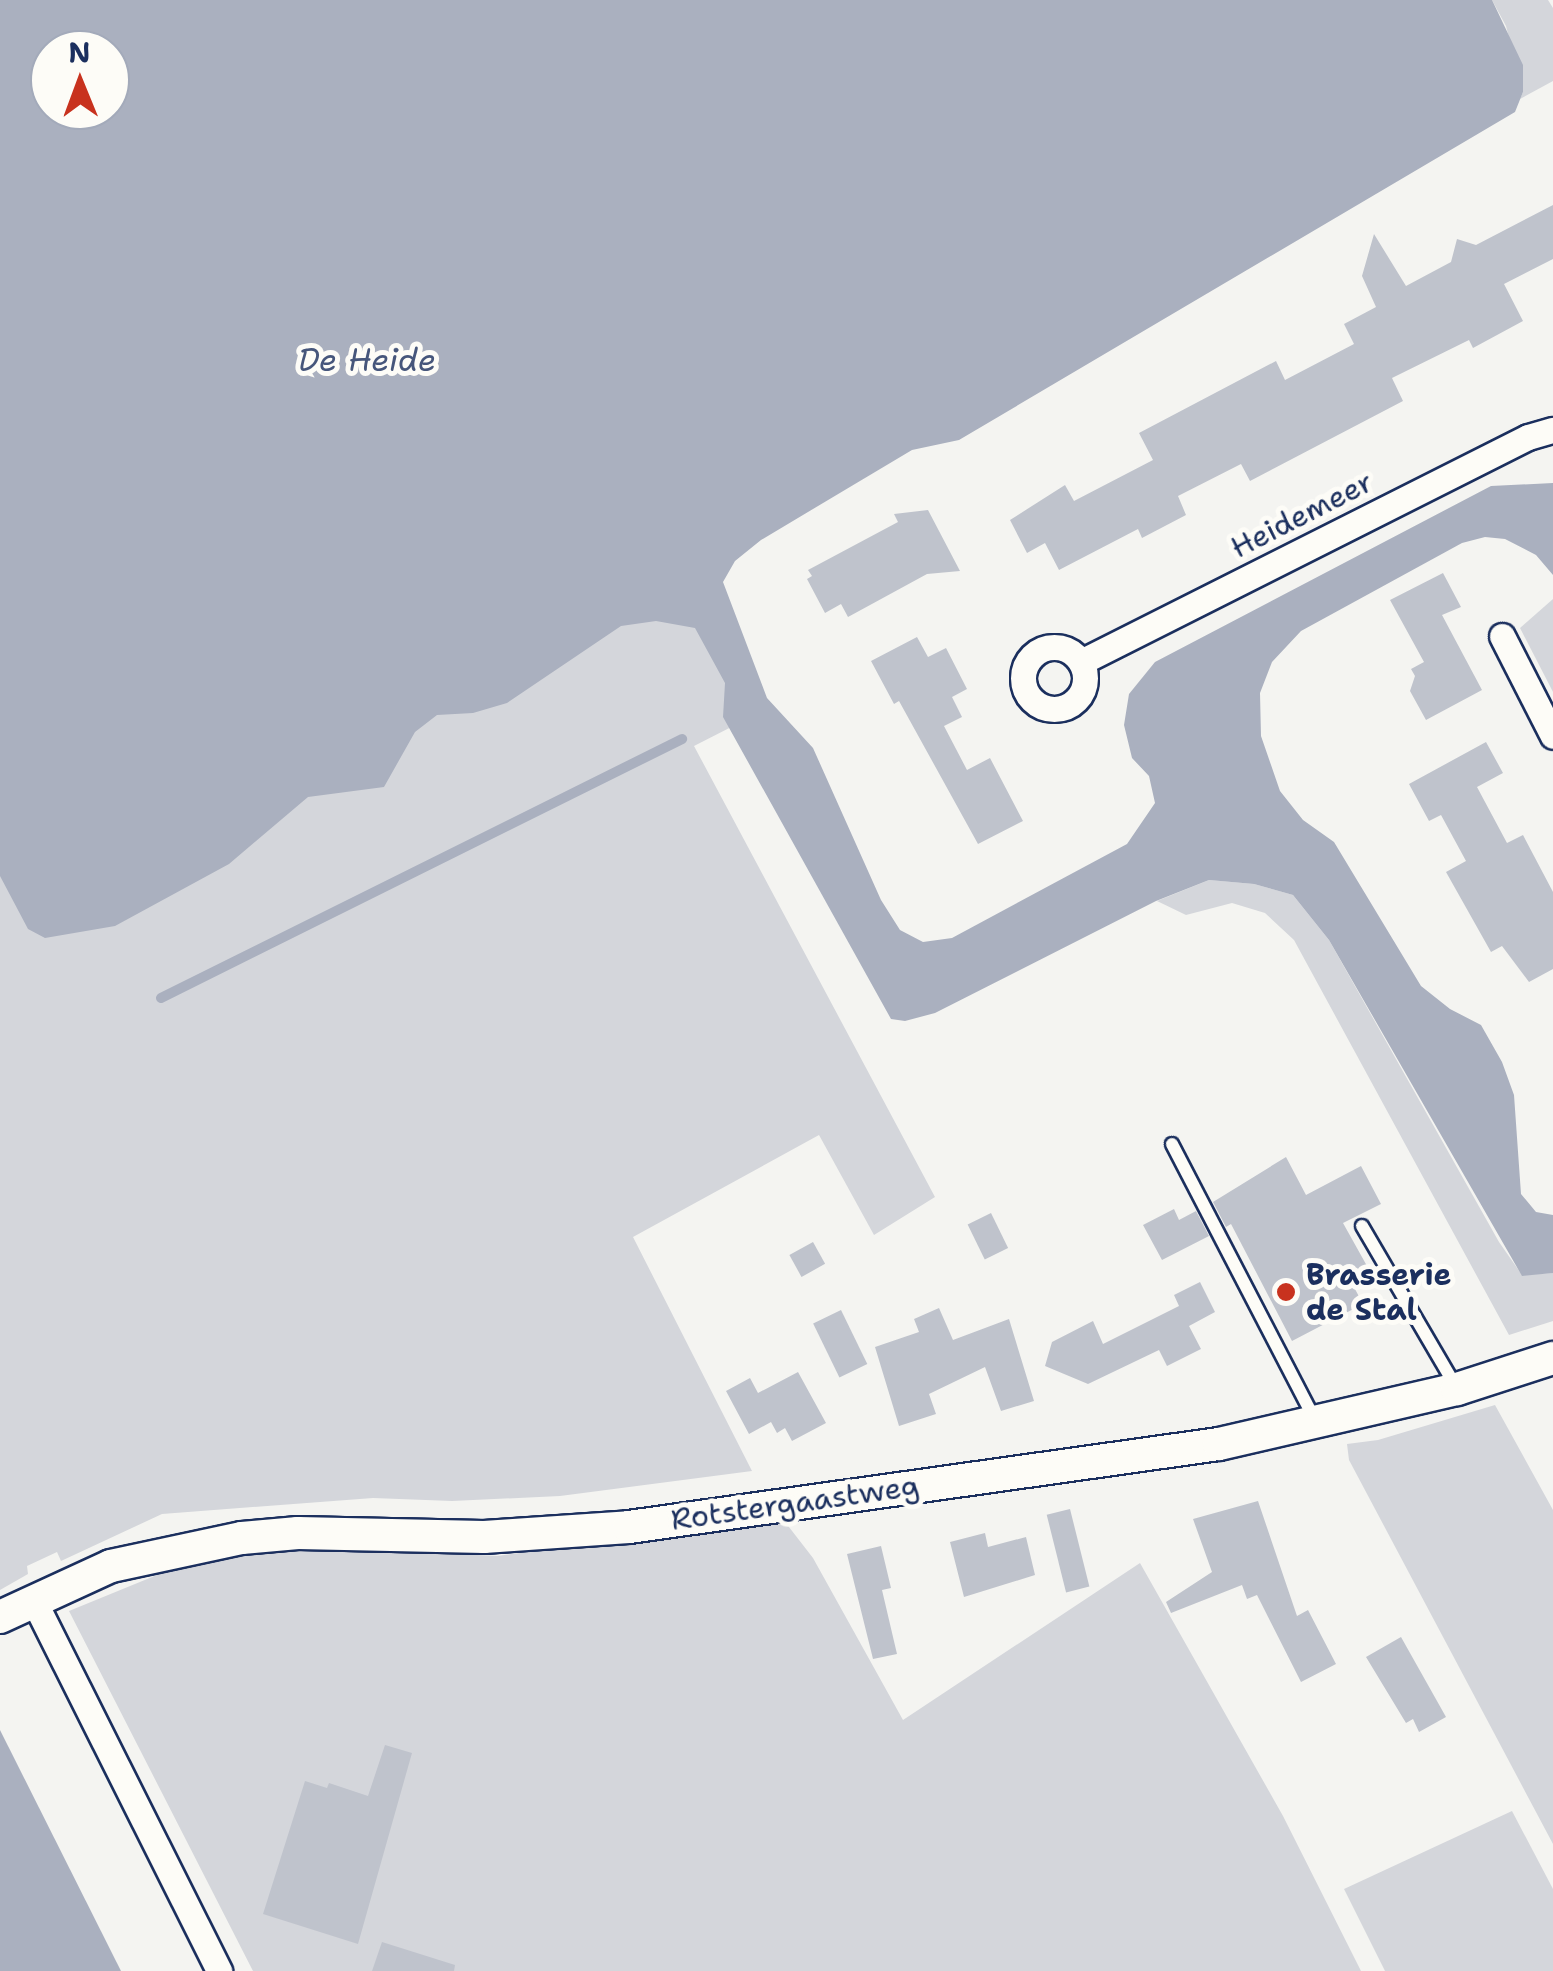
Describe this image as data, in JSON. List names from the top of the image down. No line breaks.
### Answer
{"streets":{"street":["Heidemeer","Rotstergaastweg"]},"water":["De Heide"],"places":["Brasserie de Stal"],"north":"top"}
